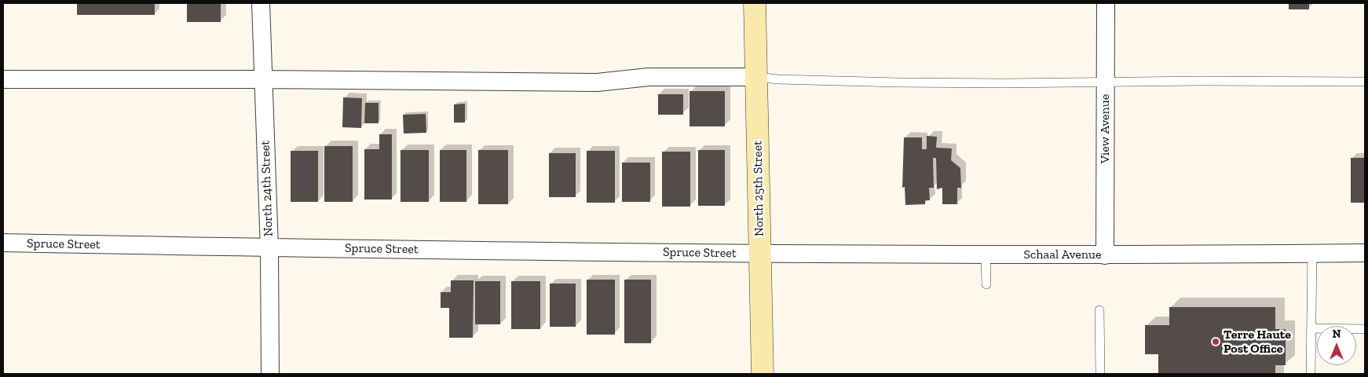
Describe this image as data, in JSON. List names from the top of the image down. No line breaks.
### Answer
{"streets":{"street":["View Avenue","North 24th Street","North 25th Street","Spruce Street","Schaal Avenue"]},"crossings":[["View Avenue","Schaal Avenue"],["North 24th Street","Spruce Street"],["North 25th Street","Spruce Street"],["North 25th Street","Schaal Avenue"],["Spruce Street","Schaal Avenue"]],"places":["Terre Haute Post Office"],"north":"top"}
